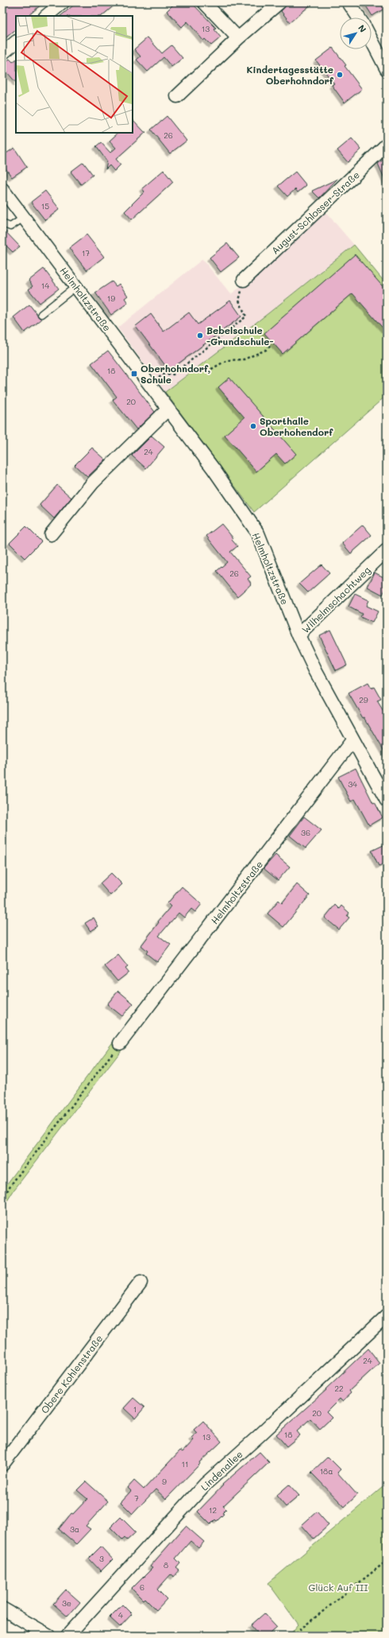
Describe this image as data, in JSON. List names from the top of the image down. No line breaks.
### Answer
{"streets":{"street":["August-Schlosser-Straße","Helmholtzstraße","Wilhelmschachtweg","Obere Kohlenstraße","Lindenallee"]},"crossings":[["Helmholtzstraße","Wilhelmschachtweg"]],"parks":["Glück Auf III"],"places":{"other":["Kindertagesstätte Oberhohndorf","Bebelschule -Grundschule-","Sporthalle Oberhohendorf"],"transit":["Oberhohndorf, Schule"]},"house_numbers":["13","26","15","17","14","19","18","20","24","26","29","34","36","24","22","1","20","18","13","11","18a","9","7","12","3a","3","8","6","3e","4"],"north":"top right"}
